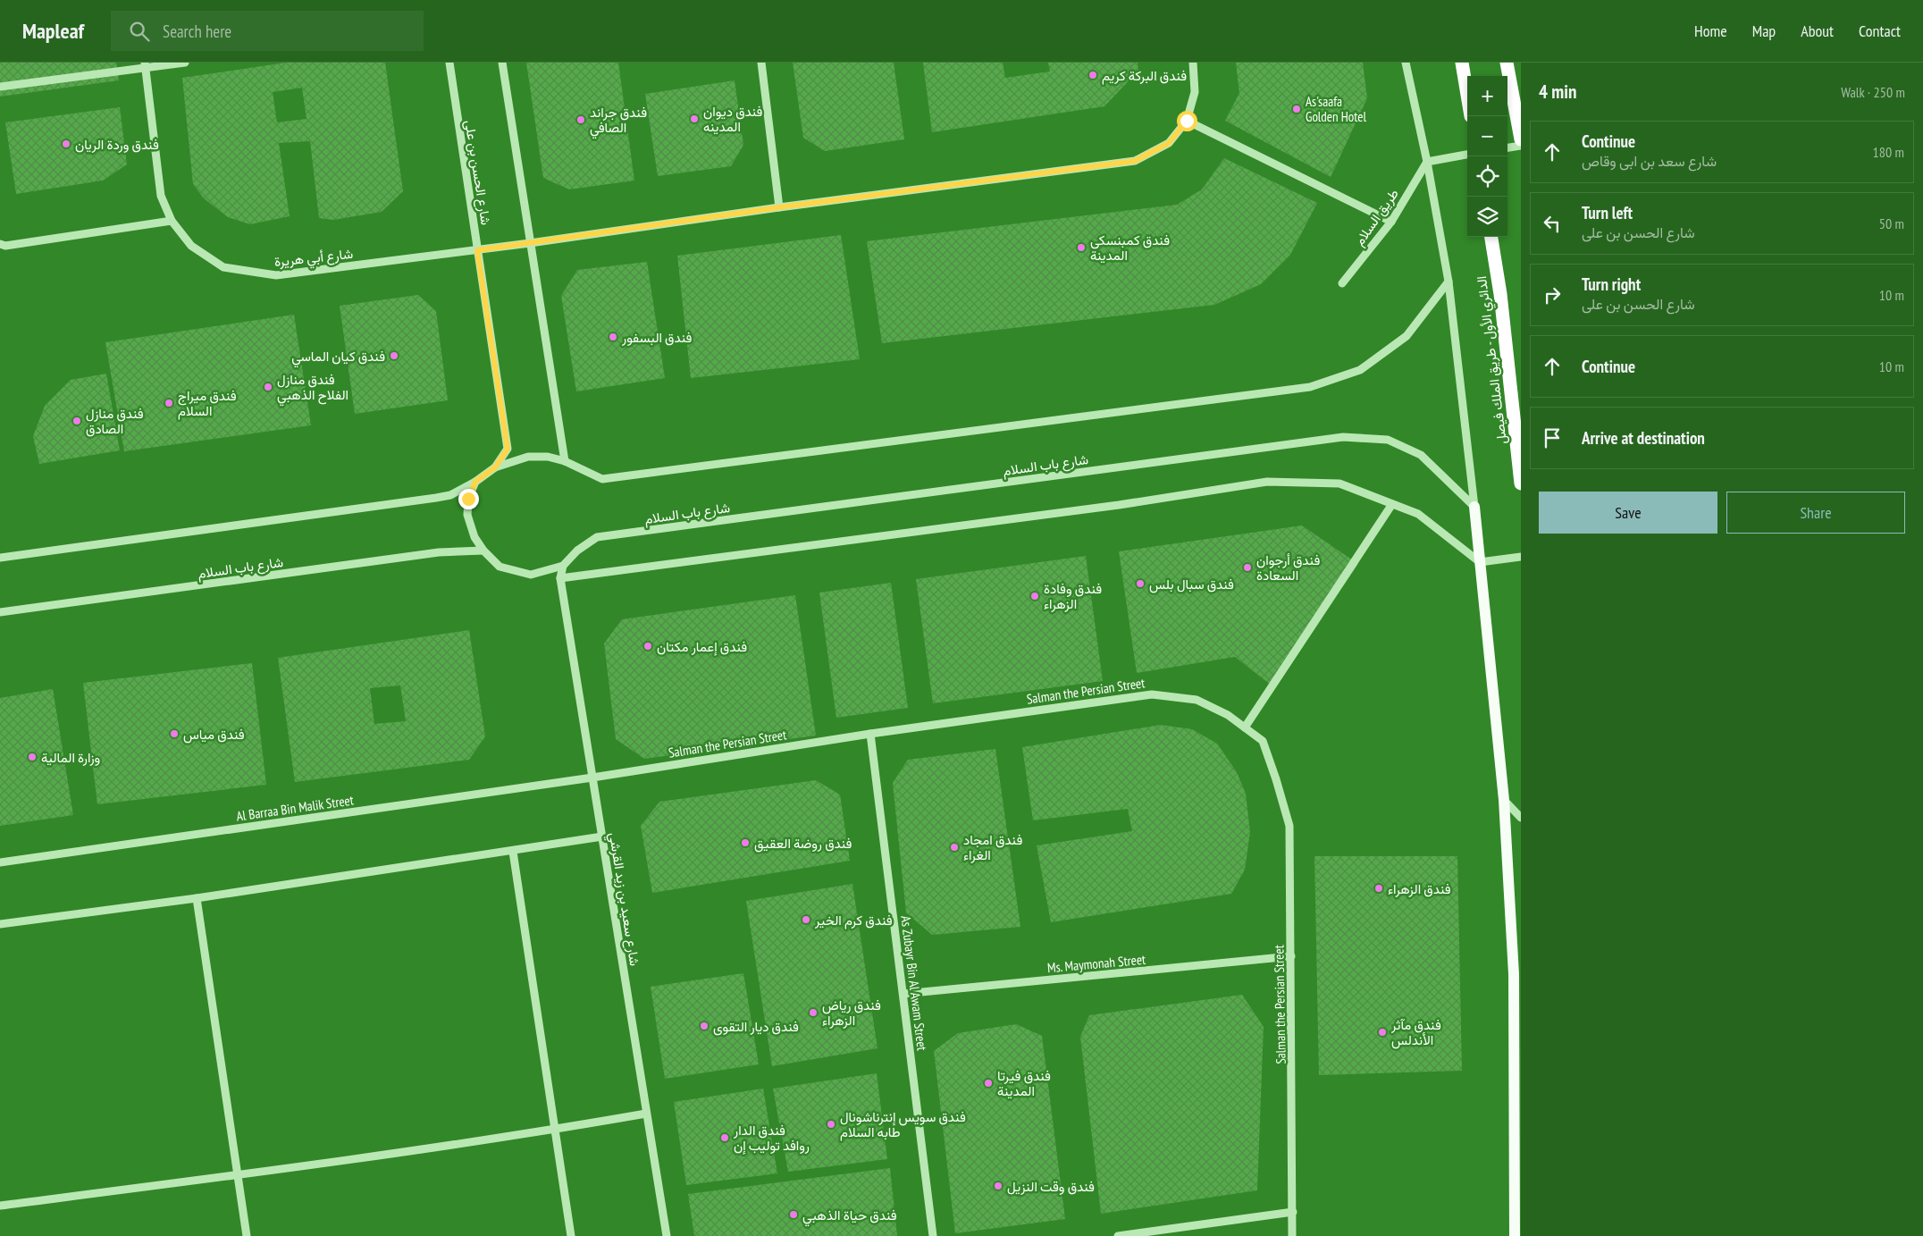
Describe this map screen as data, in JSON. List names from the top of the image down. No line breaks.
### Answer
{"streets":{"highway":["الدائري الأول - طريق الملك فيصل"],"street":["شارع الحسن بن على","طريق السلام","شارع أبي هريرة","شارع باب السلام","Salman the Persian Street","Al Barraa Bin Malik Street","شارع سعيد بن زيد القرشي","Ms. Maymonah Street","As Zubayr Bin Al Awam Street"]},"crossings":[["شارع الحسن بن على","شارع أبي هريرة"],["شارع باب السلام","شارع سعيد بن زيد القرشي"],["Salman the Persian Street","Al Barraa Bin Malik Street"],["Salman the Persian Street","شارع سعيد بن زيد القرشي"],["Salman the Persian Street","Ms. Maymonah Street"],["Salman the Persian Street","As Zubayr Bin Al Awam Street"],["Al Barraa Bin Malik Street","شارع سعيد بن زيد القرشي"],["Ms. Maymonah Street","As Zubayr Bin Al Awam Street"]],"places":["فندق البركة كريم","As'saafa Golden Hotel","فندق ديوان المدينه","فندق جراند الصافي","فندق وردة الريان","فندق كمبنسكي المدينة","فندق البسفور","فندق كيان الماسي","فندق منازل الفلاح الذهبي","فندق ميراج السلام","فندق منازل الصادق","فندق أرجوان السعادة","فندق سبال بلس","فندق وفادة الزهراء","فندق إعمار مكتان","فندق مياس","وزارة المالية","فندق روضة العقيق","فندق امجاد الغراء","فندق الزهراء","فندق كرم الخير","فندق رياض الزهراء","فندق ديار التقوى","فندق مآثر الأندلس","فندق فيرتا المدينة","فندق سويس إنترناشونال طابه السلام","فندق الدار روافد توليب إن","فندق وقت النزيل","فندق حياة الذهبي"],"page":{"header":"Mapleaf","search":"Search here","nav":["Home","Map","About","Contact"],"heading":["4 min","Walk · 250 m"],"map_buttons":["+","−"],"list":[["Continue","شارع سعد بن ابى وقاص","180 m"],["Turn left","شارع الحسن بن على","50 m"],["Turn right","شارع الحسن بن على","10 m"],["Continue","10 m"],"Arrive at destination"],"buttons":["Save","Share"]}}
